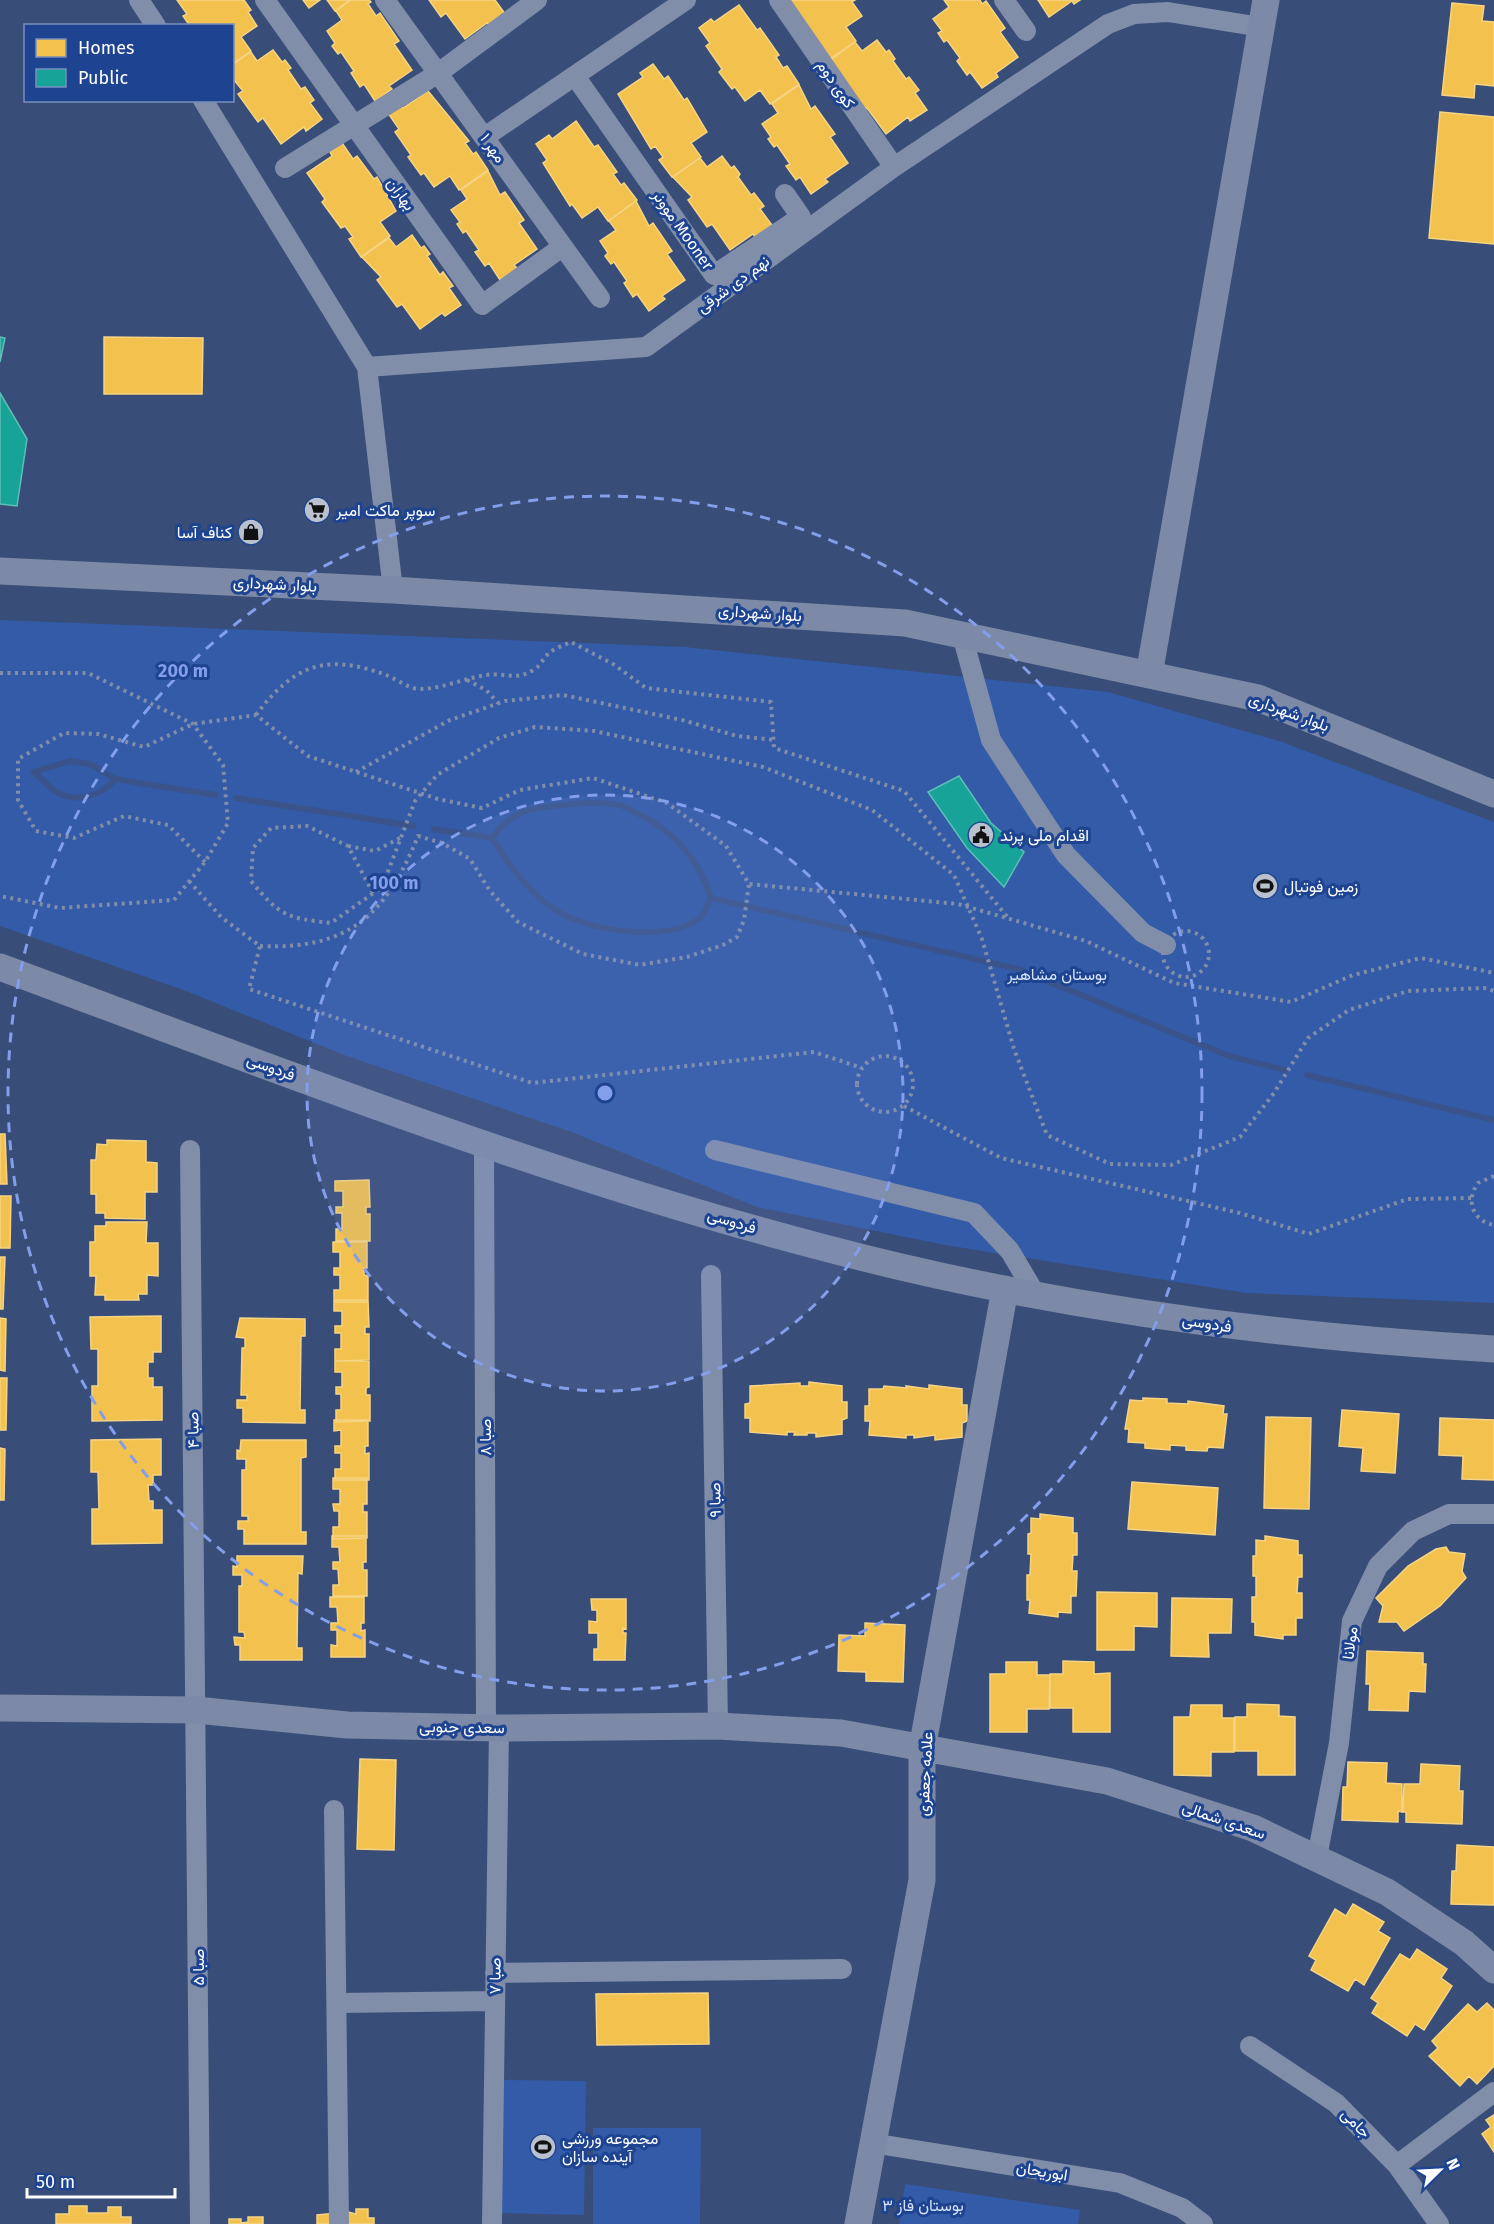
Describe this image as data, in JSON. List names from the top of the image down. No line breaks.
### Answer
{"streets":{"street":["کوی دوم","مهر ۱","بهاران","موونر Mooner","نهم دی شرقی","بلوار شهرداری","فردوسی","صبا ۴","صبا ۸","صبا ۹","مولانا","سعدی جنوبی","علامه جعفری","سعدی شمالی","صبا ۵","صبا ۷","جامی","ابوریحان"]},"crossings":[["کوی دوم","نهم دی شرقی"],["مهر ۱","بهاران"],["فردوسی","صبا ۸"],["فردوسی","علامه جعفری"],["صبا ۴","سعدی جنوبی"],["صبا ۴","صبا ۵"],["صبا ۸","سعدی جنوبی"],["صبا ۸","صبا ۷"],["صبا ۹","سعدی جنوبی"],["مولانا","سعدی شمالی"],["سعدی جنوبی","علامه جعفری"],["سعدی جنوبی","سعدی شمالی"],["سعدی جنوبی","صبا ۵"],["سعدی جنوبی","صبا ۷"],["علامه جعفری","سعدی شمالی"],["علامه جعفری","ابوریحان"]],"parks":["بوستان مشاهیر","بوستان فاز ۳"],"places":{"supermarket":["سوپر ماکت امیر"],"shop":["کناف آسا"],"public building":["اقدام ملی پرند"],"sports":["زمین فوتبال","مجموعه ورزشی آینده سازان"]},"legend":["Homes","Public"],"scale_bar":"50 m","north":"top right","rings":["200 m","100 m"]}
